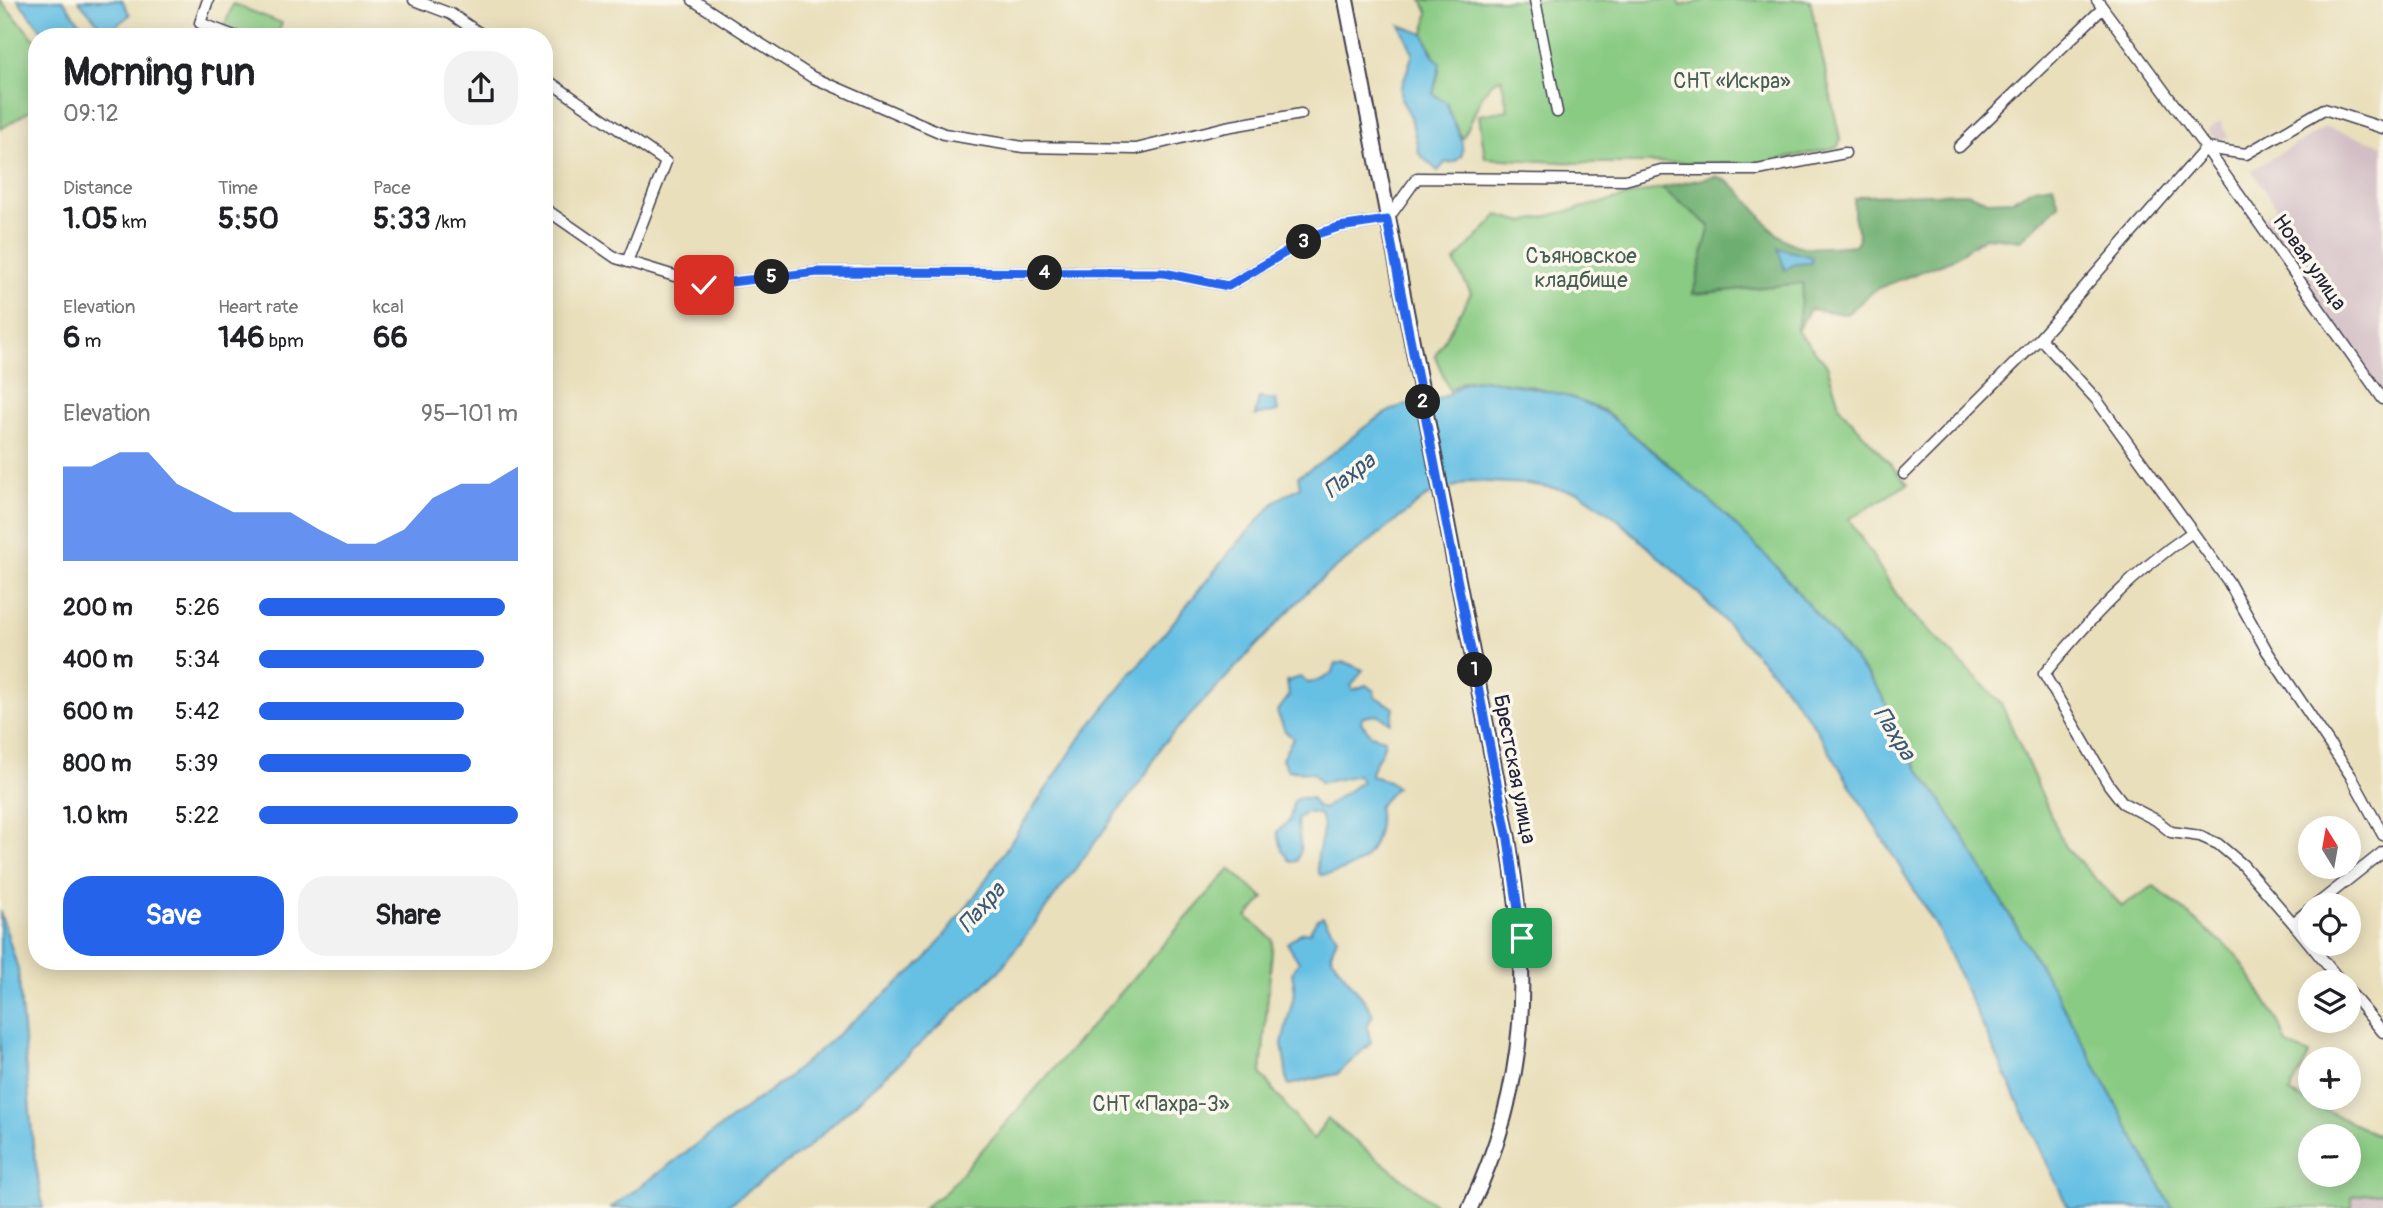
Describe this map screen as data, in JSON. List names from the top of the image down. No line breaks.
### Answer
{"streets":{"main road":["Брестская улица"],"street":["Новая улица"]},"water":["Пахра"],"parks":["СНТ «Искра»","Съяновское кладбище","СНТ «Пахра-3»"],"north":"top","page":{"heading":["Morning run","09:12"],"stats":[["Distance","1.05 km"],["Time","5:50"],["Pace","5:33 /km"],["Elevation","6 m"],["Heart rate","146 bpm"],["kcal","66"]],"pins":["3","4","5","2","1"],"chart":["Elevation","95–101 m"],"list":[{"name":"200 m","note":"5:26"},{"name":"400 m","note":"5:34"},{"name":"600 m","note":"5:42"},{"name":"800 m","note":"5:39"},{"name":"1.0 km","note":"5:22"}],"map_buttons":["+","−"],"buttons":["Save","Share"]}}
